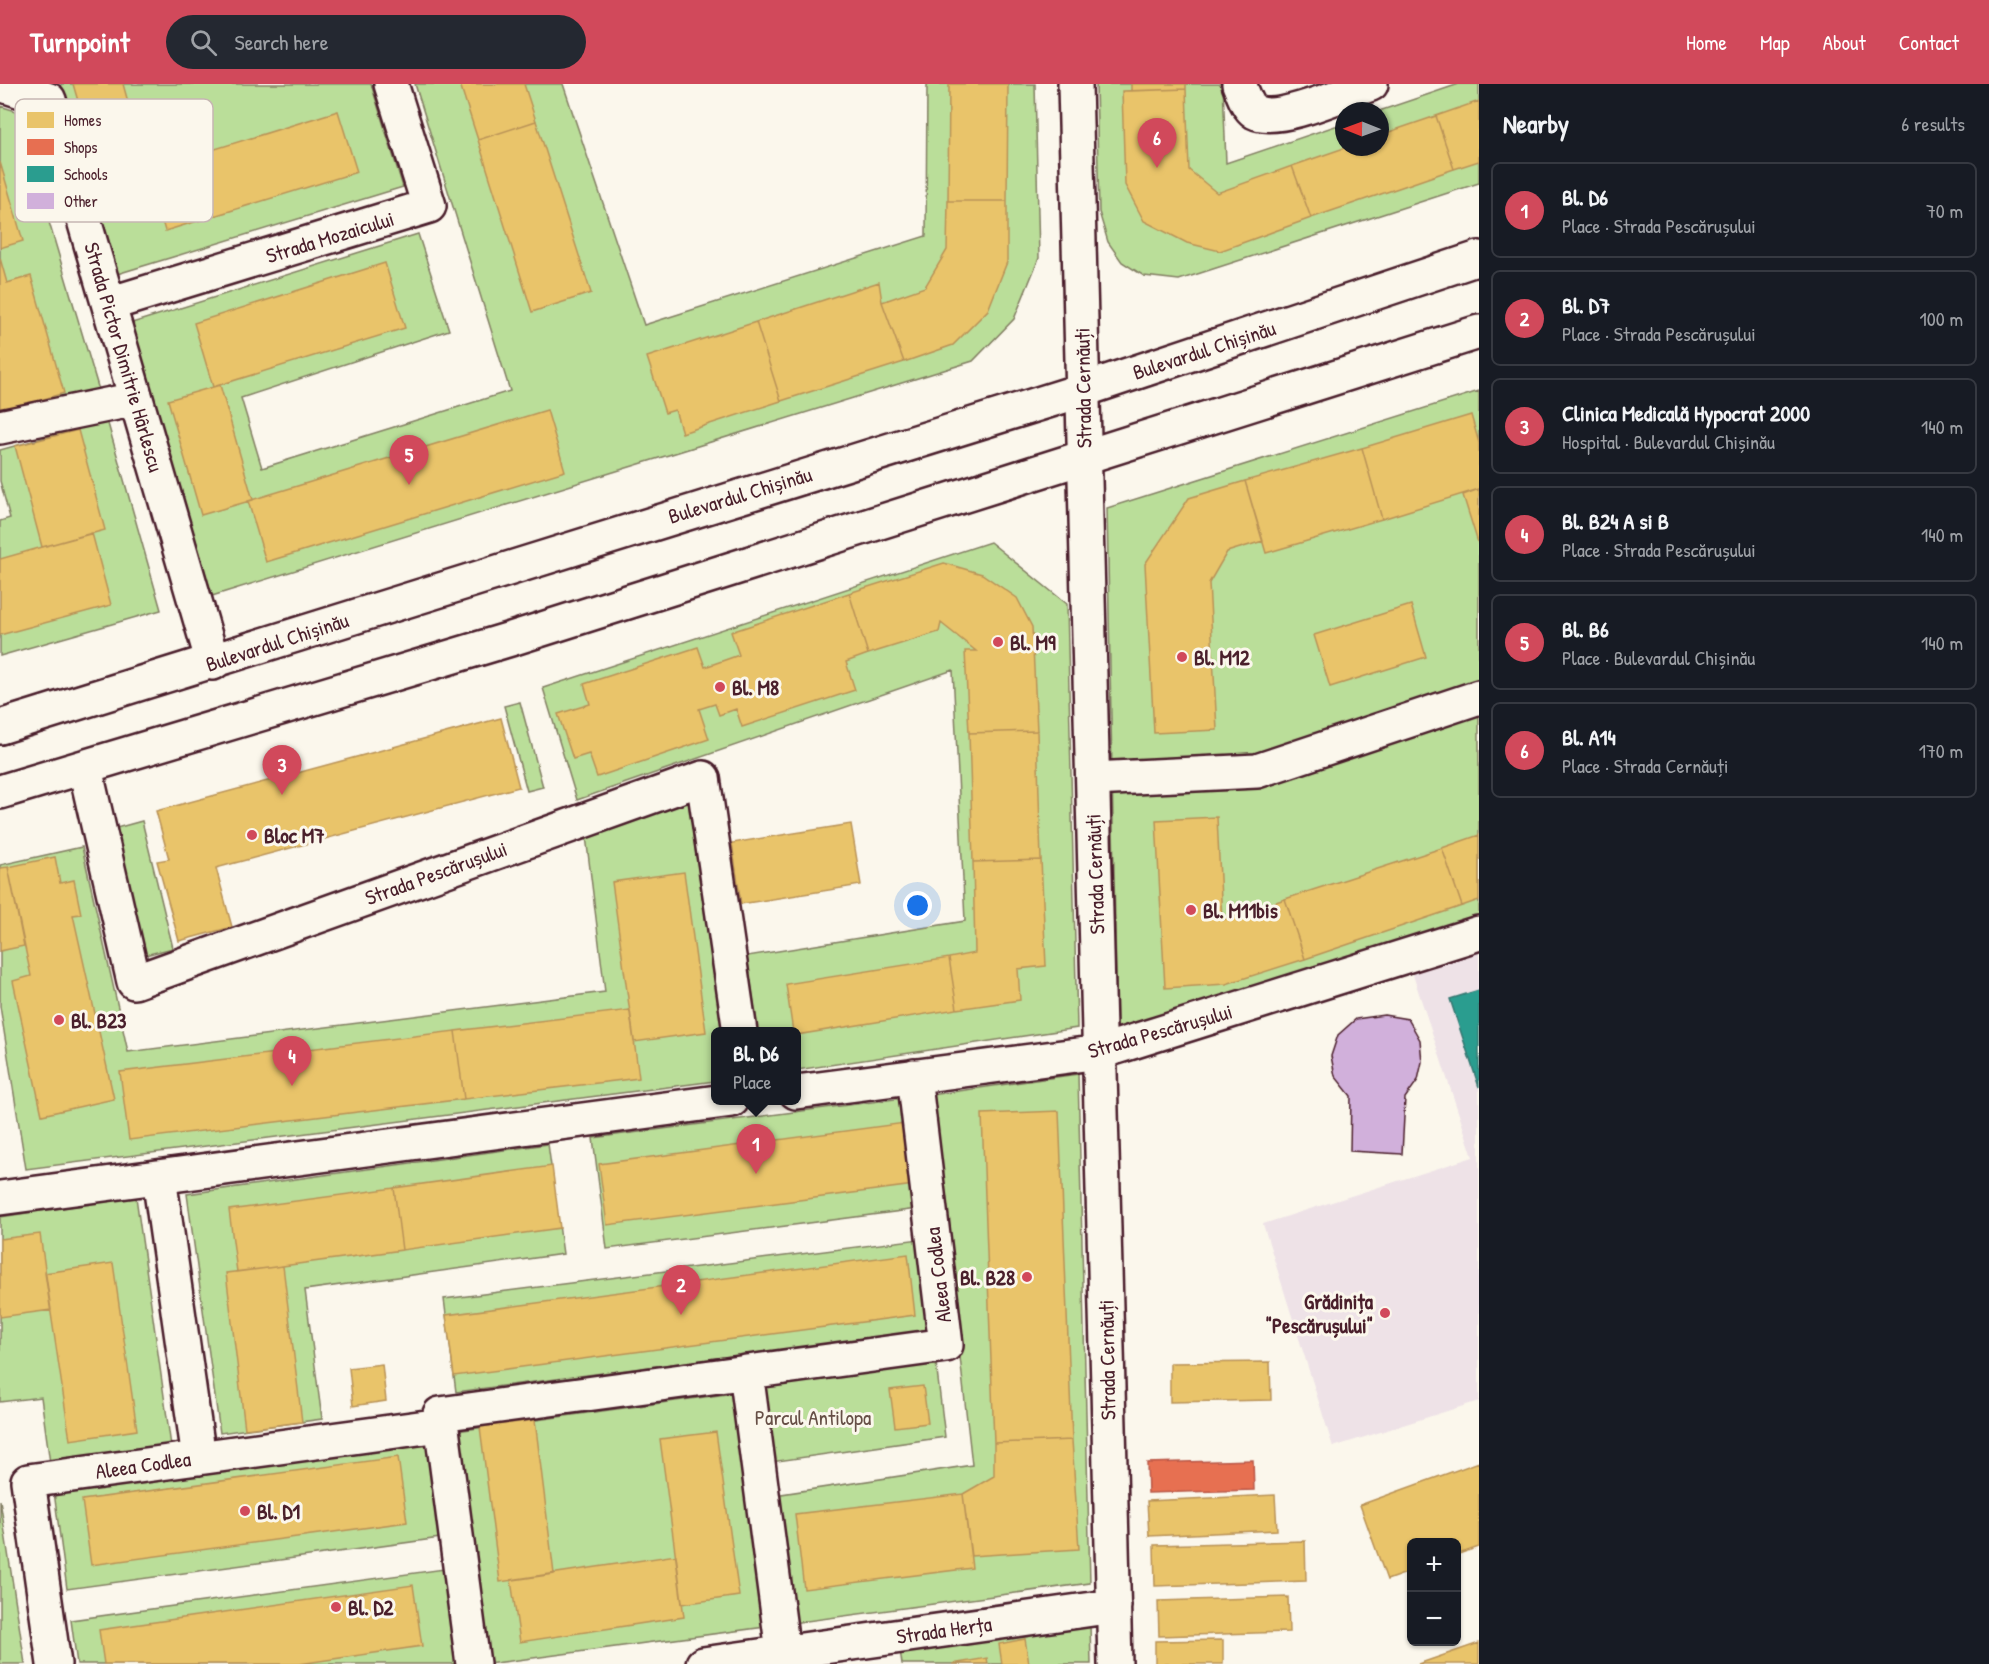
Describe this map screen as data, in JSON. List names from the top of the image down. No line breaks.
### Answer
{"streets":{"street":["Strada Mozaicului","Bulevardul Chișinău","Strada Pictor Dimitrie Hârlescu","Strada Cernăuți","Strada Pescărușului","Aleea Codlea","Strada Herța"]},"crossings":[["Strada Mozaicului","Strada Pictor Dimitrie Hârlescu"],["Bulevardul Chișinău","Strada Pictor Dimitrie Hârlescu"],["Bulevardul Chișinău","Strada Cernăuți"],["Strada Cernăuți","Strada Pescărușului"],["Strada Cernăuți","Strada Herța"],["Strada Pescărușului","Aleea Codlea"]],"parks":["Parcul Antilopa"],"places":["Bl. M9","Bl. M12","Bl. M8","Bloc M7","Bl. M11bis","Bl. B23","Bl. B28","Grădinița \"Pescărușului\"","Bl. D1","Bl. D2"],"legend":["Homes","Shops","Schools","Other"],"north":"left","page":{"header":"Turnpoint","search":"Search here","nav":["Home","Map","About","Contact"],"heading":["Nearby","6 results"],"pins":["6","5","3","4","1","2"],"list":[{"mark":"1","name":"Bl. D6","note":"Place · Strada Pescărușului","value":"70 m"},{"mark":"2","name":"Bl. D7","note":"Place · Strada Pescărușului","value":"100 m"},{"mark":"3","name":"Clinica Medicală Hypocrat 2000","note":"Hospital · Bulevardul Chișinău","value":"140 m"},{"mark":"4","name":"Bl. B24 A si B","note":"Place · Strada Pescărușului","value":"140 m"},{"mark":"5","name":"Bl. B6","note":"Place · Bulevardul Chișinău","value":"140 m"},{"mark":"6","name":"Bl. A14","note":"Place · Strada Cernăuți","value":"170 m"}],"popup":["Bl. D6","Place"],"map_buttons":["+","−"]}}
